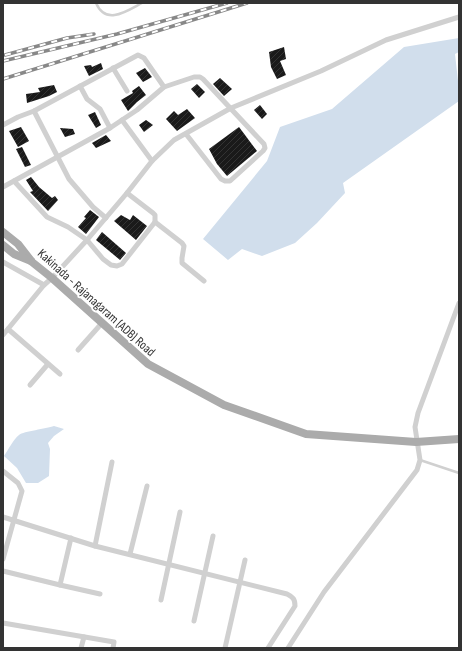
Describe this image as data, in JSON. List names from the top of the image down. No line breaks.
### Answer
{"streets":{"main road":["Kakinada - Rajanagaram (ADB) Road"]}}
